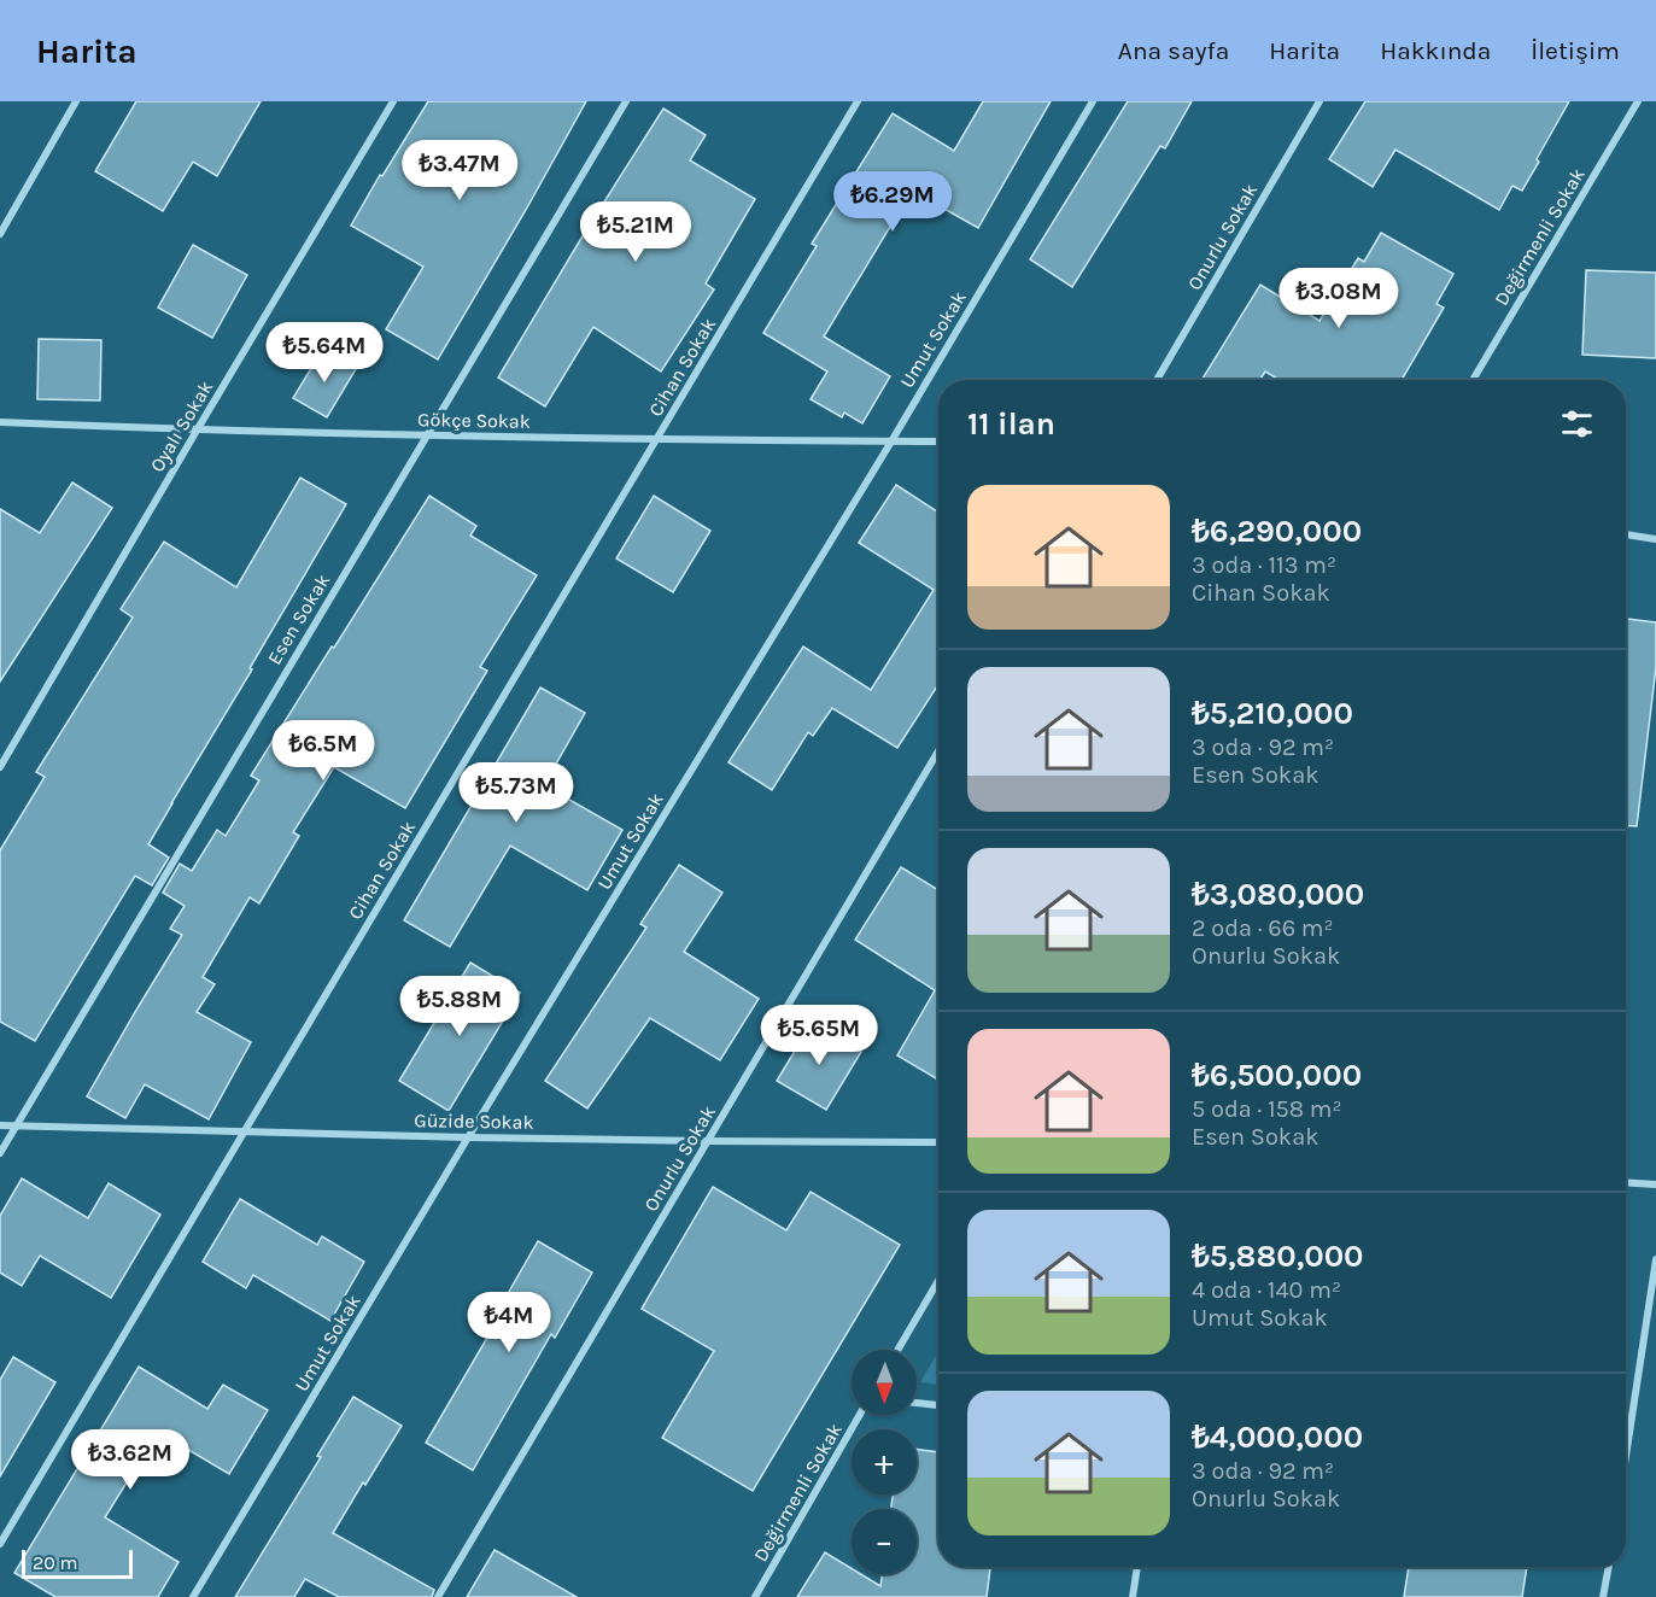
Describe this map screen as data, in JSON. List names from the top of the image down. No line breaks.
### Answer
{"streets":{"street":["Onurlu Sokak","Değirmenli Sokak","Umut Sokak","Cihan Sokak","Gökçe Sokak","Oyalı Sokak","Esen Sokak","Güzide Sokak"]},"crossings":[["Onurlu Sokak","Güzide Sokak"],["Umut Sokak","Gökçe Sokak"],["Umut Sokak","Güzide Sokak"],["Cihan Sokak","Gökçe Sokak"],["Cihan Sokak","Güzide Sokak"],["Gökçe Sokak","Oyalı Sokak"],["Gökçe Sokak","Esen Sokak"],["Esen Sokak","Güzide Sokak"]],"scale_bar":"20 m","north":"bottom","page":{"header":"Harita","nav":["Ana sayfa","Harita","Hakkında","İletişim"],"price":["₺3.47M","₺6.29M","₺5.21M","₺3.08M","₺5.64M","₺6.5M","₺5.73M","₺5.88M","₺5.65M","₺4M","₺3.62M"],"heading":"11 ilan","list":[{"name":"₺6,290,000","note":"3 oda · 113 m² · Cihan Sokak"},{"name":"₺5,210,000","note":"3 oda · 92 m² · Esen Sokak"},{"name":"₺3,080,000","note":"2 oda · 66 m² · Onurlu Sokak"},{"name":"₺6,500,000","note":"5 oda · 158 m² · Esen Sokak"},{"name":"₺5,880,000","note":"4 oda · 140 m² · Umut Sokak"},{"name":"₺4,000,000","note":"3 oda · 92 m² · Onurlu Sokak"}],"map_buttons":["+","−"],"scale":"20 m"}}
